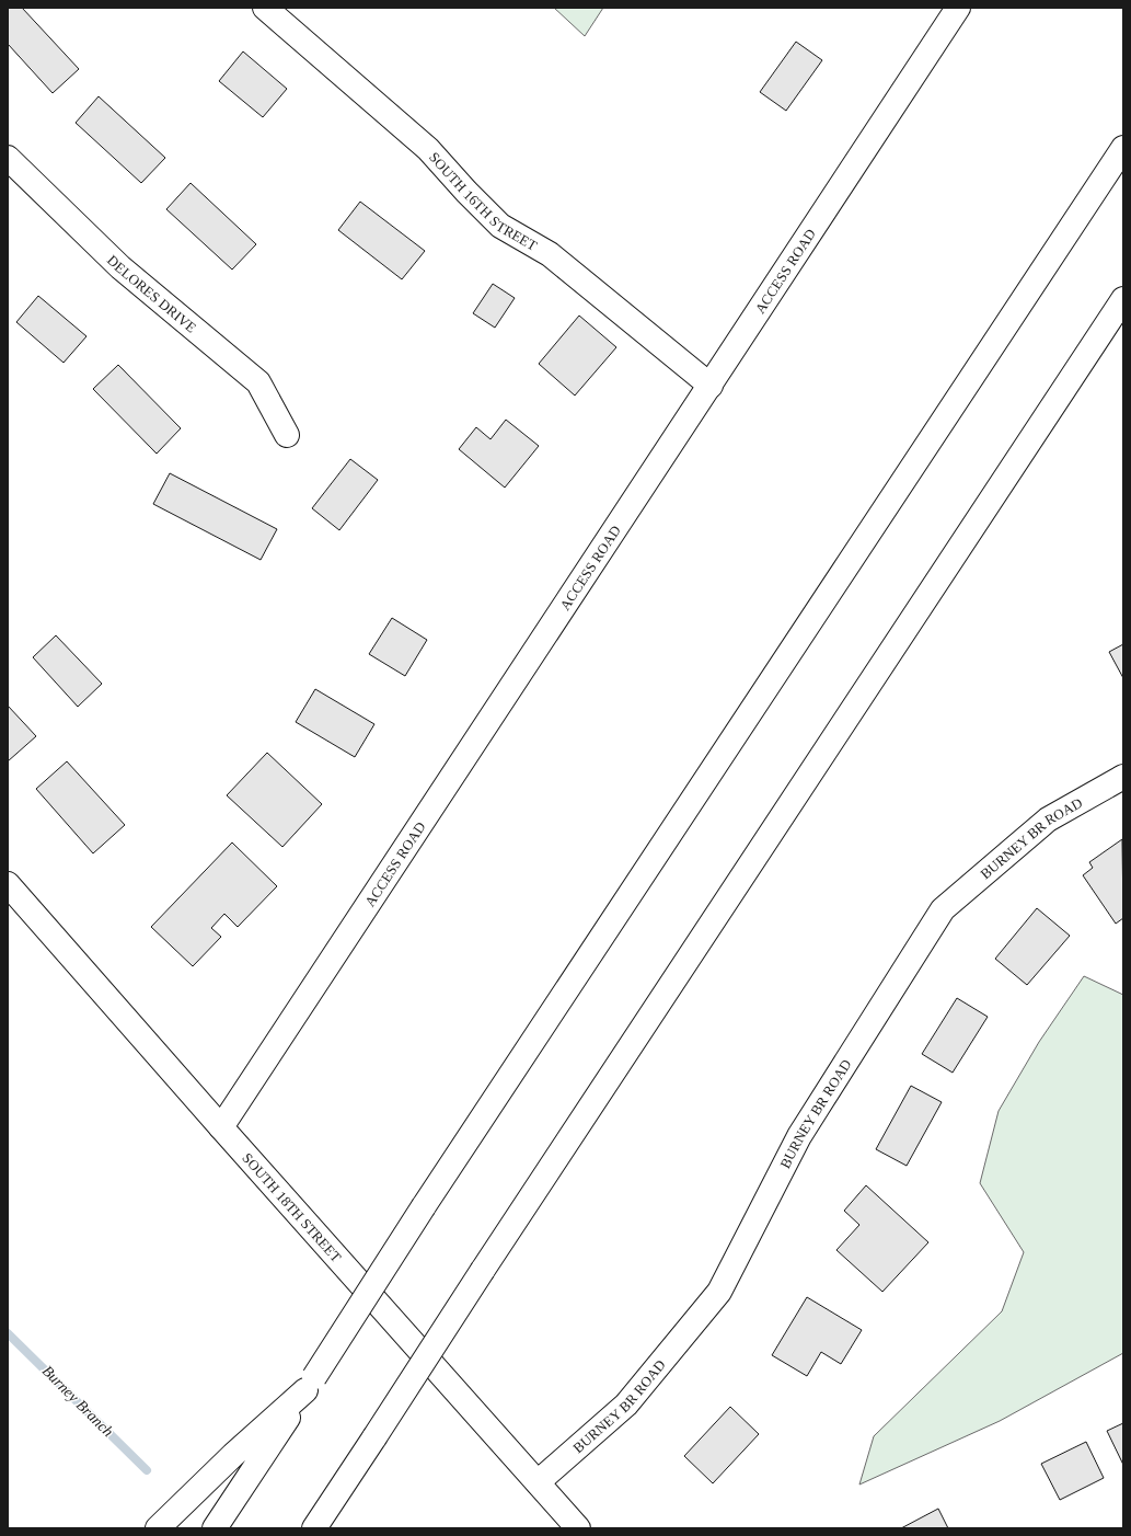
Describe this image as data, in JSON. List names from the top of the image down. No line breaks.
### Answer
{"streets":{"main road":["SOUTH 16TH STREET","ACCESS ROAD","DELORES DRIVE","BURNEY BR ROAD","SOUTH 18TH STREET"]},"crossings":[["SOUTH 16TH STREET","ACCESS ROAD"],["ACCESS ROAD","SOUTH 18TH STREET"],["BURNEY BR ROAD","SOUTH 18TH STREET"]],"water":["Burney Branch"]}
